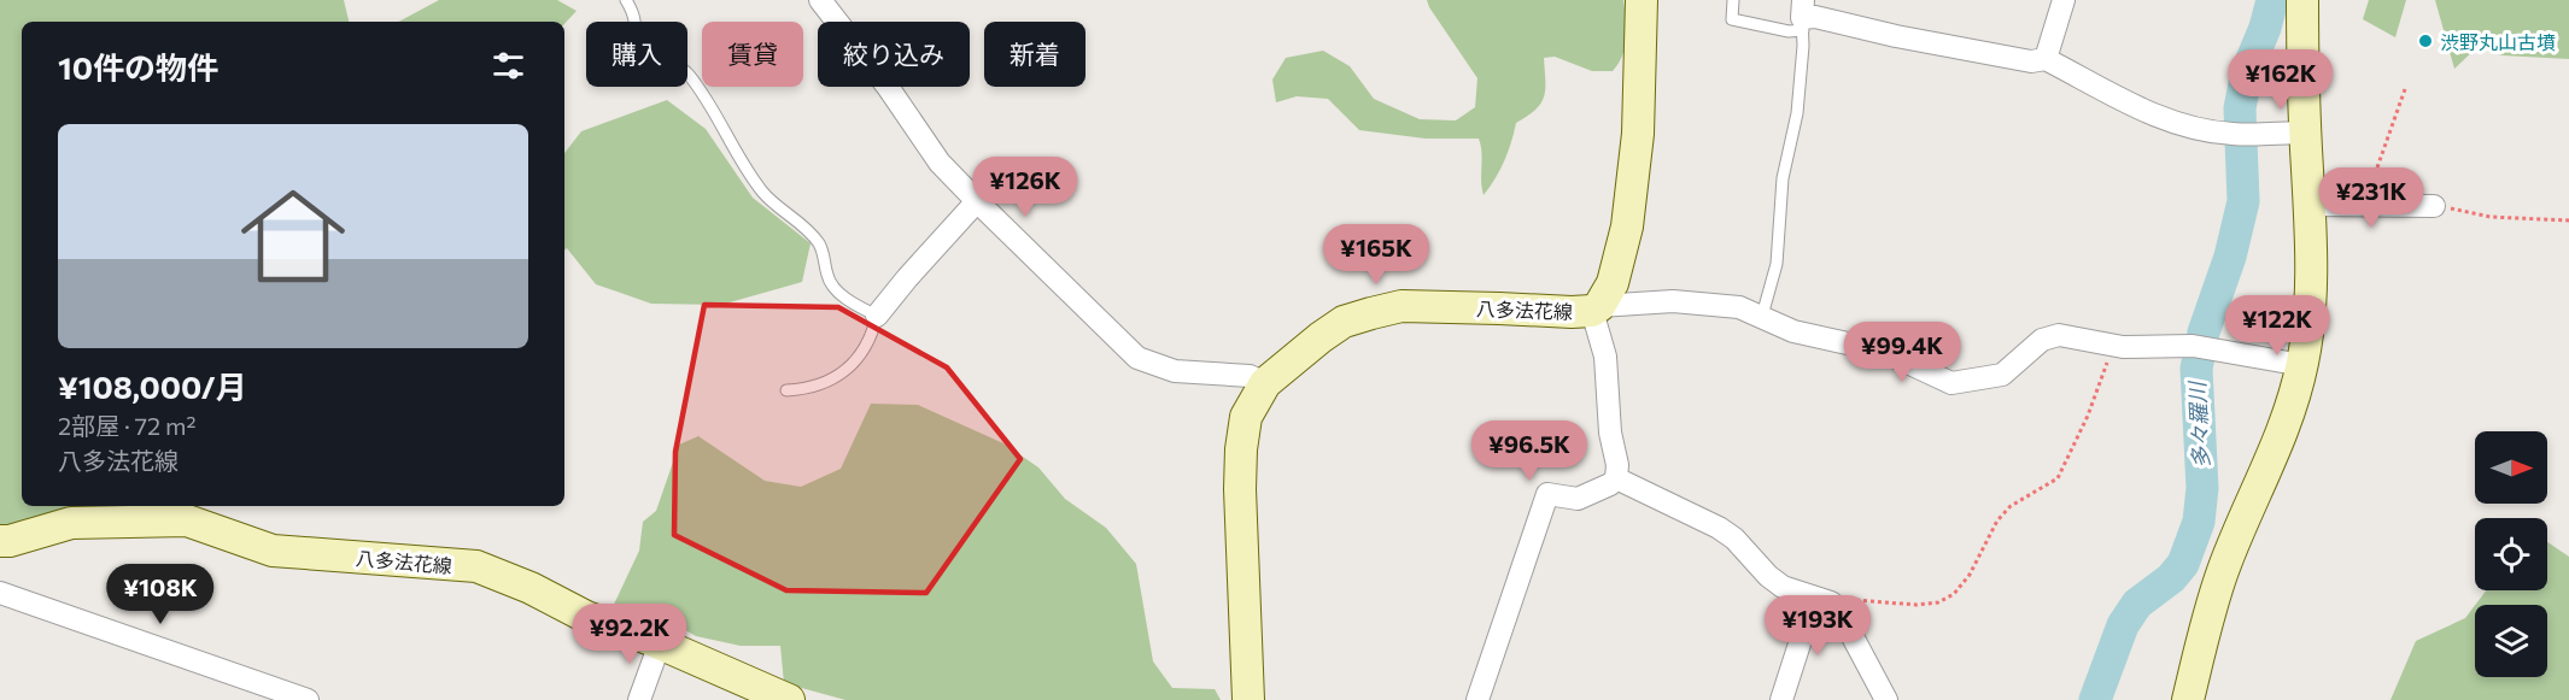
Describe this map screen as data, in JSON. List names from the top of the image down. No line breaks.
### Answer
{"streets":{"main road":["八多法花線"]},"water":["多々羅川"],"places":["渋野丸山古墳"],"north":"right","page":{"chip":["購入","賃貸","絞り込み","新着"],"heading":"10件の物件","price":["¥162K","¥126K","¥231K","¥165K","¥122K","¥99.4K","¥96.5K","¥108K","¥193K","¥92.2K"],"list":[{"name":"¥108,000/月","note":"2部屋 · 72 m² · 八多法花線"}]}}
